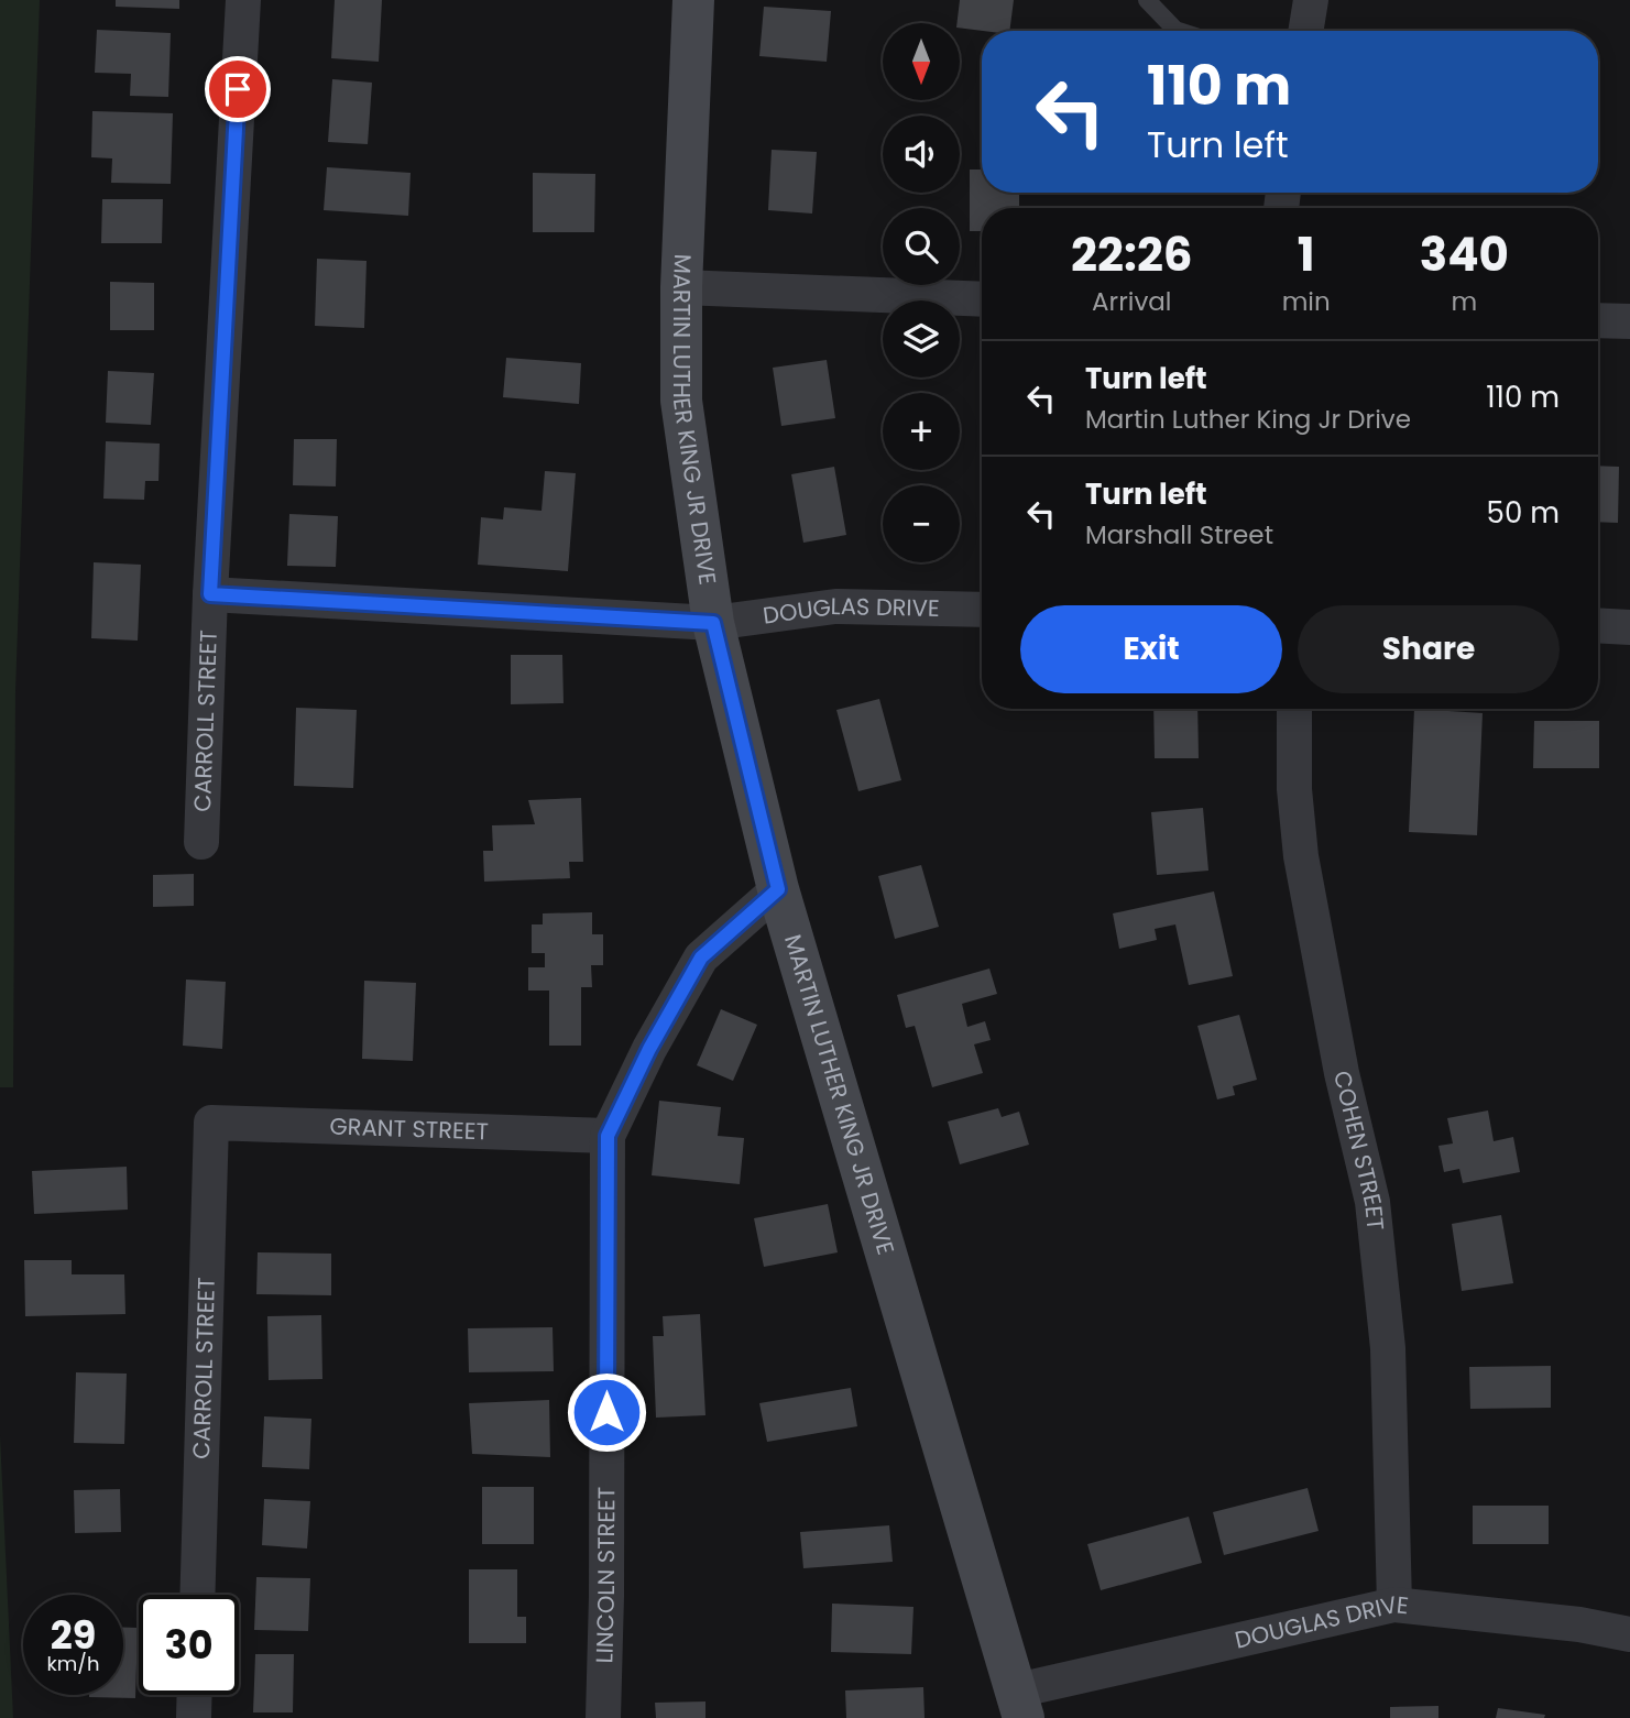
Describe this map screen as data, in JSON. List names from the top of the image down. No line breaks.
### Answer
{"streets":{"street":["MARTIN LUTHER KING JR DRIVE","DOUGLAS DRIVE","CARROLL STREET","GRANT STREET","COHEN STREET","LINCOLN STREET"]},"crossings":[["MARTIN LUTHER KING JR DRIVE","DOUGLAS DRIVE"],["MARTIN LUTHER KING JR DRIVE","LINCOLN STREET"],["DOUGLAS DRIVE","CARROLL STREET"],["DOUGLAS DRIVE","COHEN STREET"],["CARROLL STREET","GRANT STREET"],["GRANT STREET","LINCOLN STREET"]],"north":"bottom","page":{"map_buttons":["+","−"],"turn":["110 m","Turn left"],"eta":["22:26","Arrival","1","min","340","m"],"list":[{"name":"Turn left","note":"Martin Luther King Jr Drive","value":"110 m"},{"name":"Turn left","note":"Marshall Street","value":"50 m"}],"buttons":["Exit","Share"],"speed":"29 km/h","limit":"30"}}
